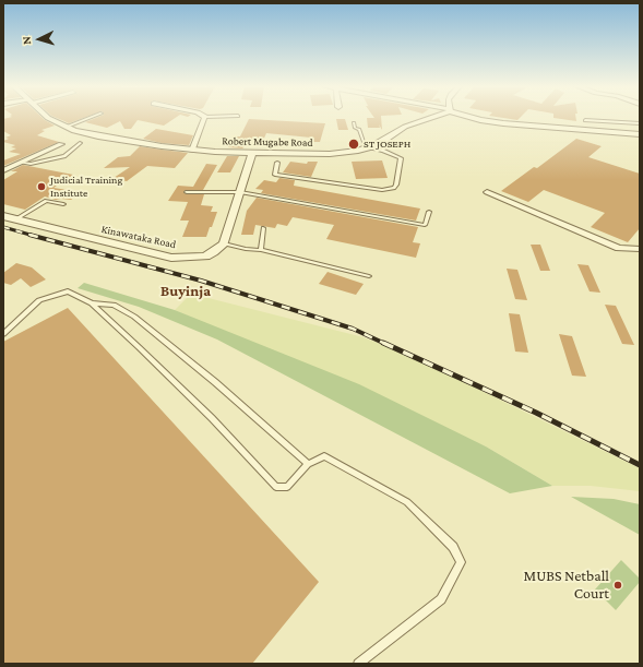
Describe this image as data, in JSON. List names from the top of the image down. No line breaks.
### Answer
{"streets":{"street":["Robert Mugabe Road","Kinawataka Road"]},"districts":["Buyinja"],"places":["ST JOSEPH","Judicial Training Institute","MUBS Netball Court"],"north":"left"}
